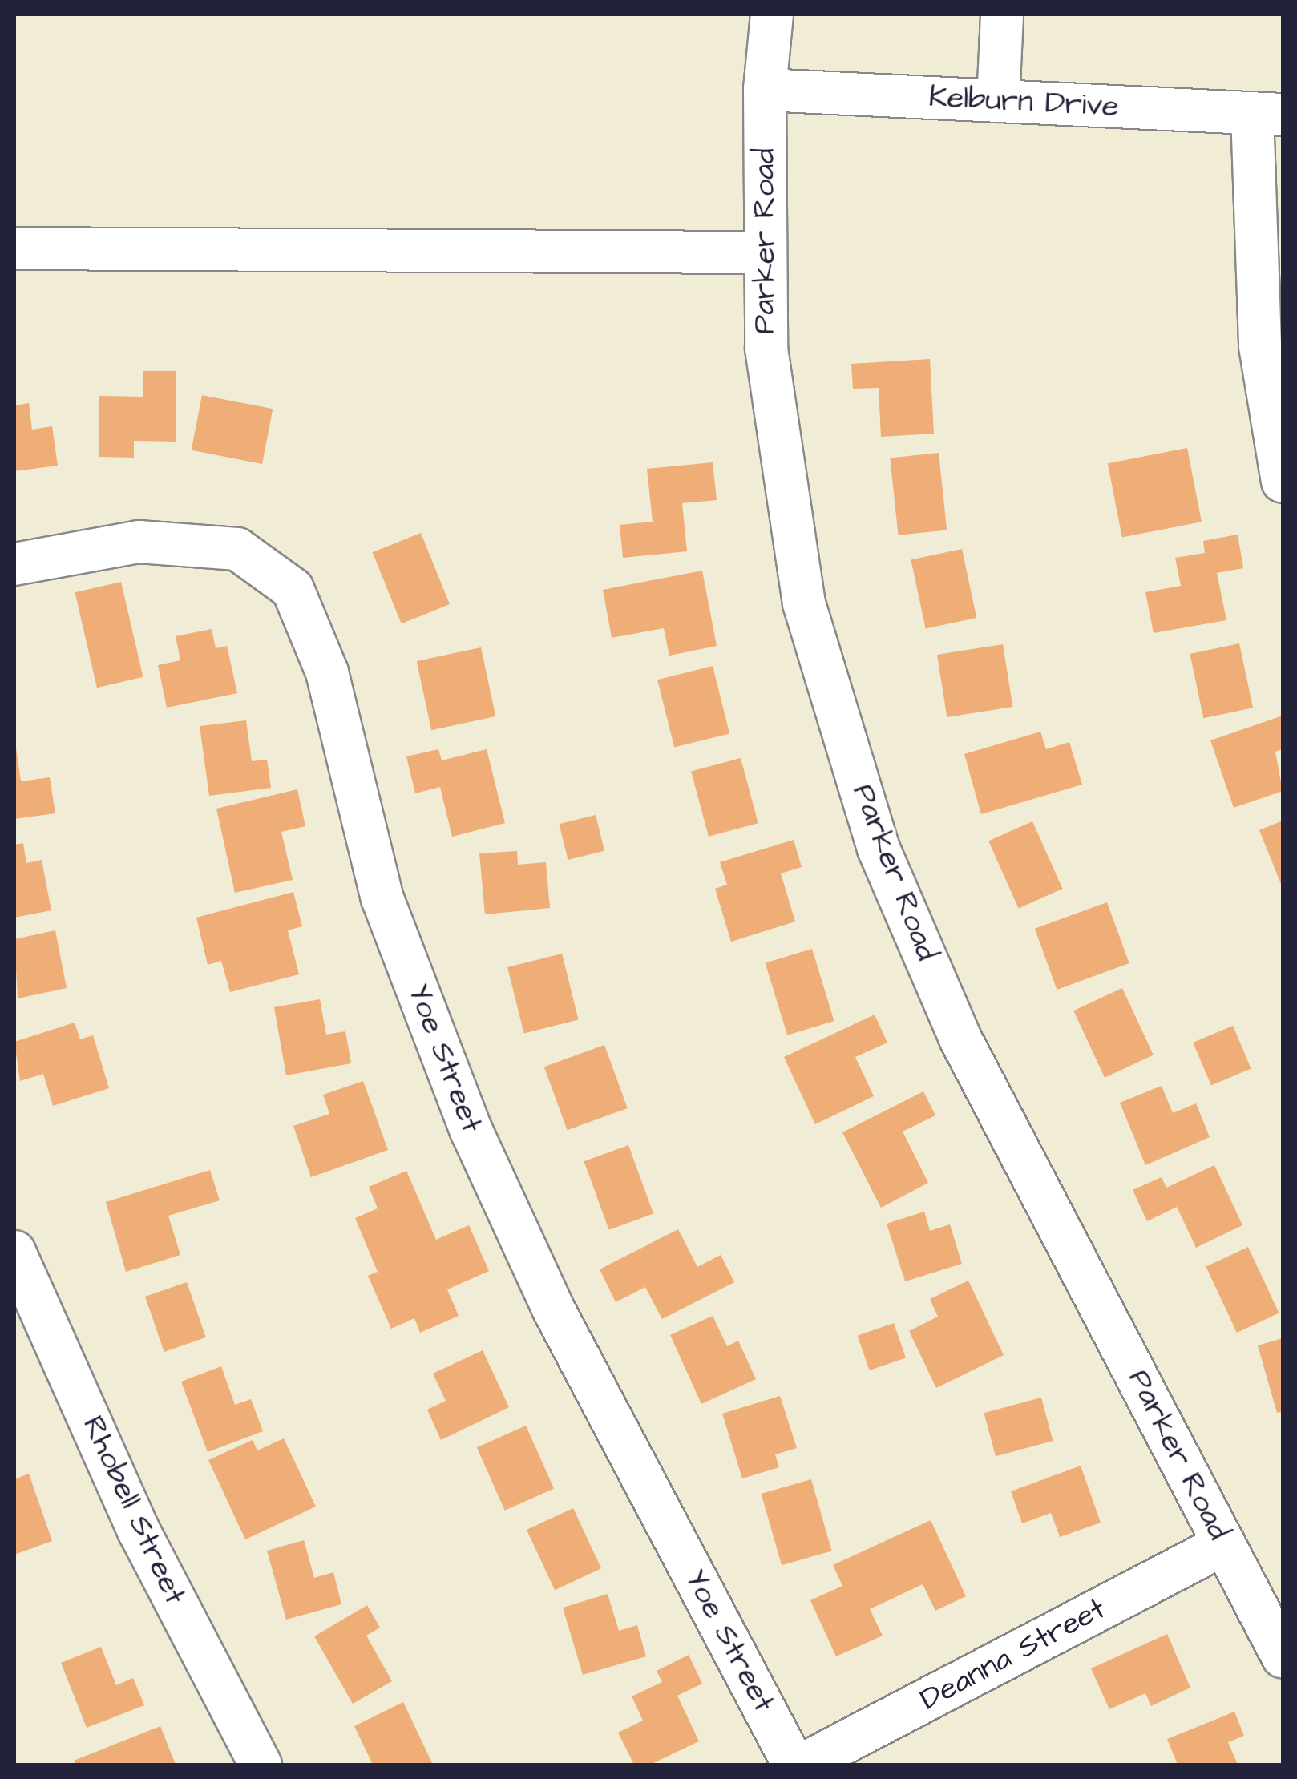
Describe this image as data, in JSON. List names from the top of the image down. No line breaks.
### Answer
{"streets":{"street":["Kelburn Drive","Parker Road","Yoe Street","Rhobell Street","Deanna Street"]},"crossings":[["Kelburn Drive","Parker Road"],["Parker Road","Deanna Street"]]}
